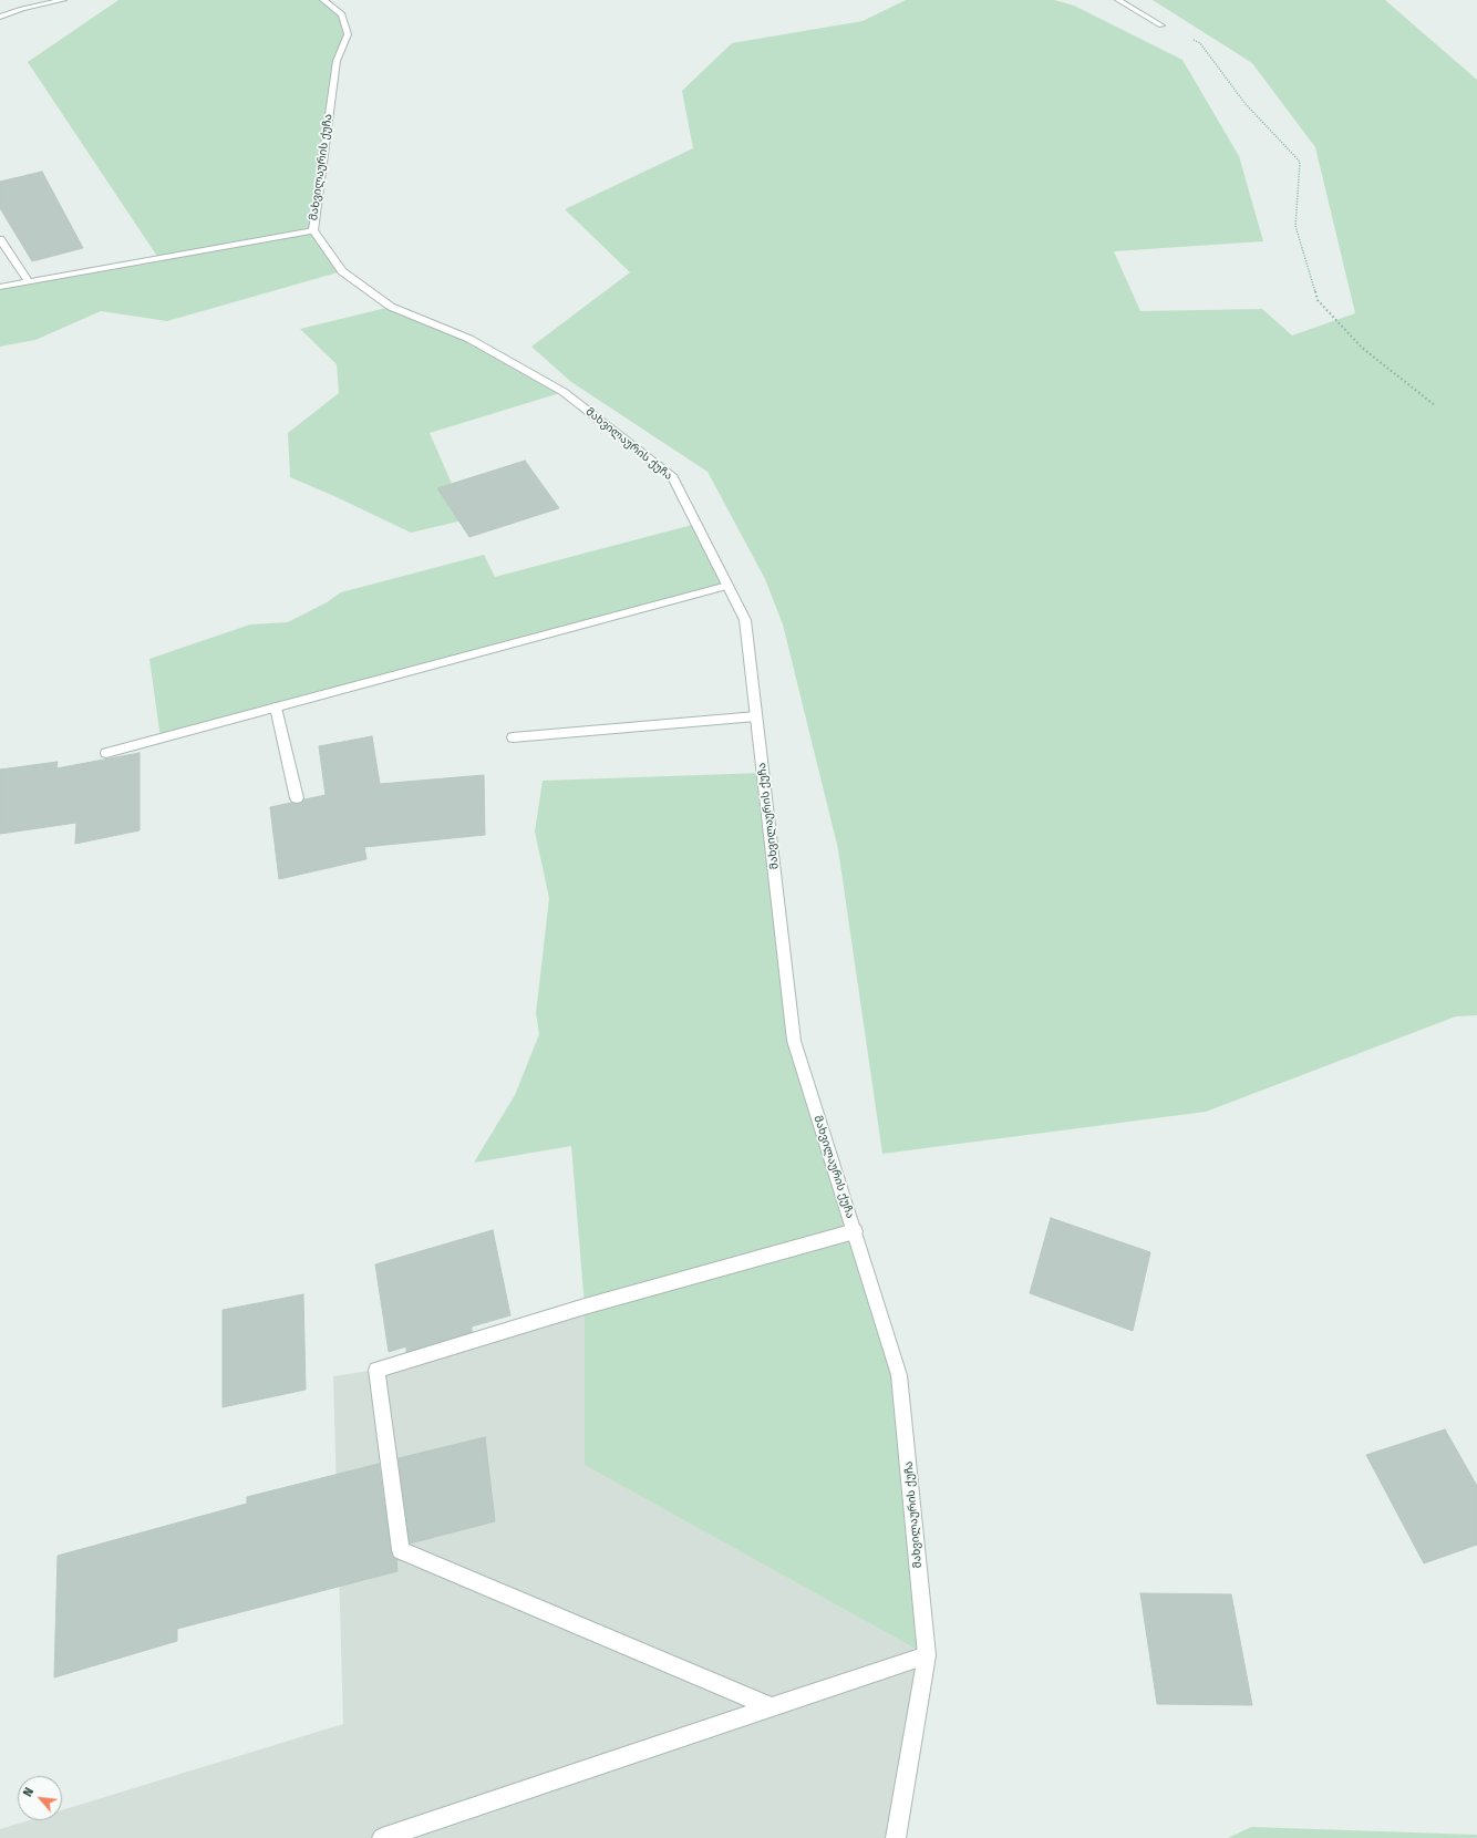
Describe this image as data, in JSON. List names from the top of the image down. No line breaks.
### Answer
{"streets":{"street":["მახვილაურის ქუჩა"]},"north":"top left"}
